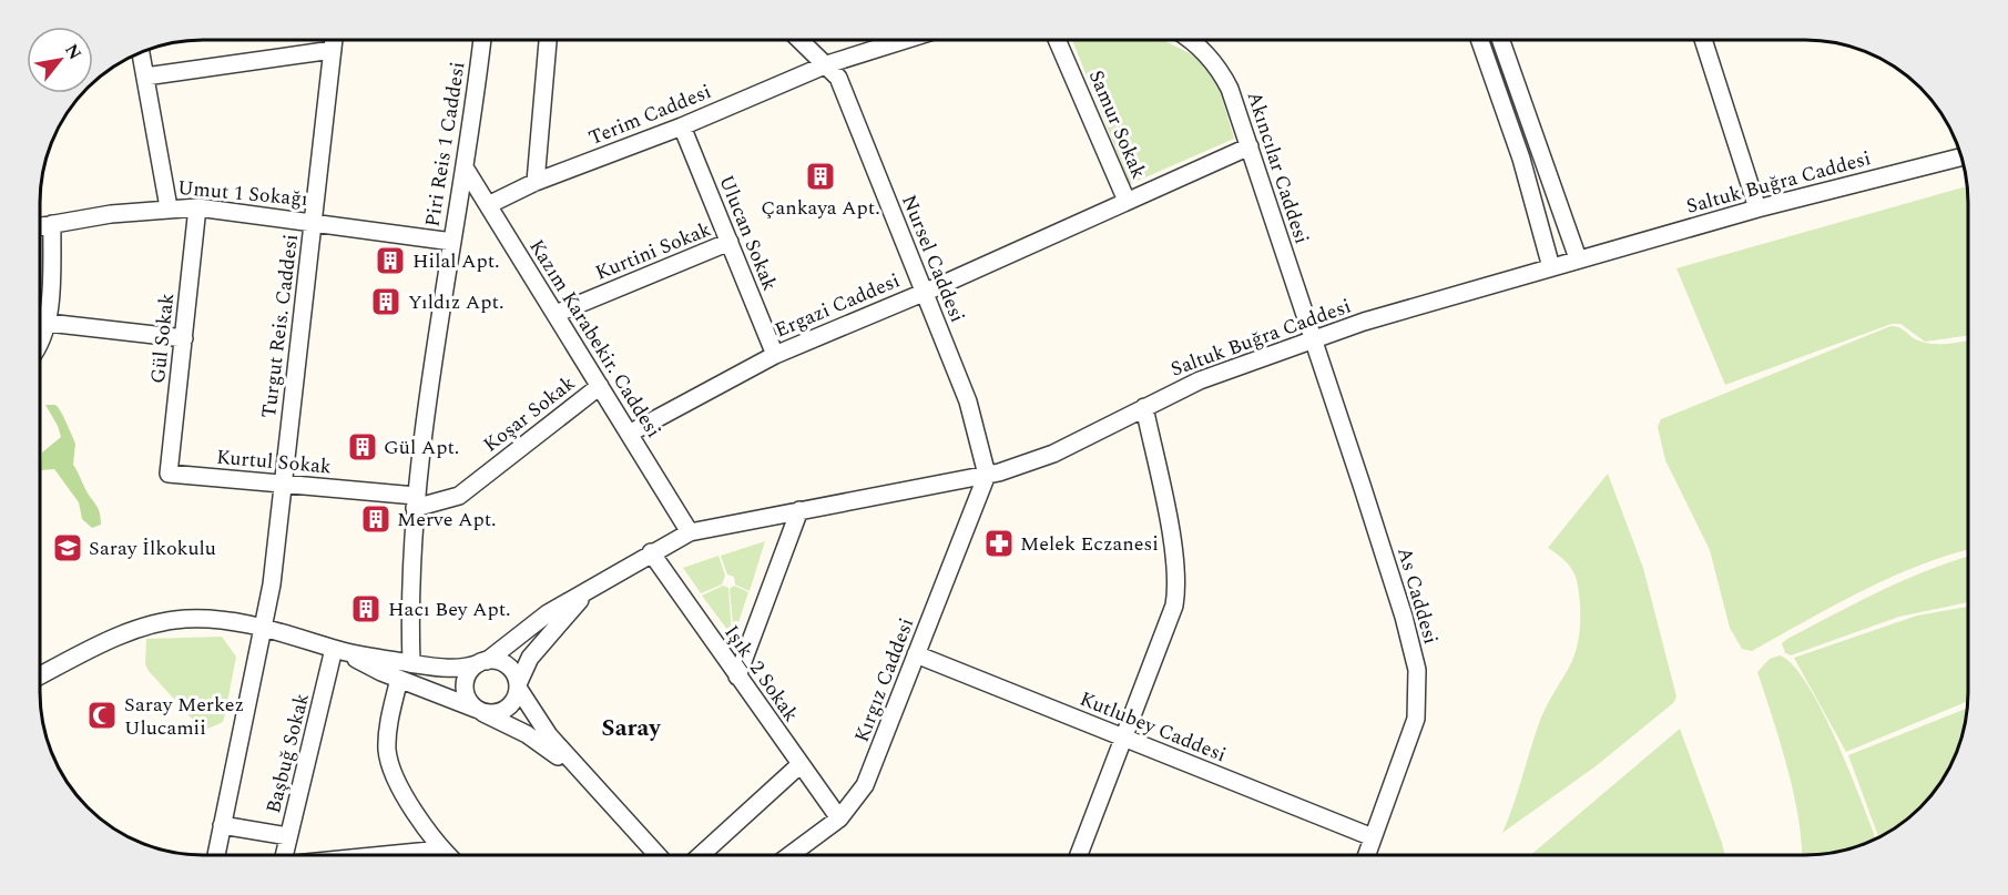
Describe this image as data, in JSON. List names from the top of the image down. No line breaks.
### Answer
{"streets":{"street":["Terim Caddesi","Samur Sokak","Piri Reis 1 Caddesi","Akıncılar Caddesi","Saltuk Buğra Caddesi","Umut 1 Sokağı","Ulucan Sokak","Kurtini Sokak","Nursel Caddesi","Ergazi Caddesi","Turgut Reis. Caddesi","Gül Sokak","Kazım Karabekir. Caddesi","Koşar Sokak","Kurtul Sokak","As Caddesi","Işık_2 Sokak","Kırgız Caddesi","Kutlubey Caddesi","Başbuğ Sokak"]},"crossings":[["Terim Caddesi","Ulucan Sokak"],["Terim Caddesi","Nursel Caddesi"],["Terim Caddesi","Kazım Karabekir. Caddesi"],["Samur Sokak","Ergazi Caddesi"],["Piri Reis 1 Caddesi","Umut 1 Sokağı"],["Piri Reis 1 Caddesi","Kazım Karabekir. Caddesi"],["Piri Reis 1 Caddesi","Koşar Sokak"],["Piri Reis 1 Caddesi","Kurtul Sokak"],["Akıncılar Caddesi","Saltuk Buğra Caddesi"],["Akıncılar Caddesi","Ergazi Caddesi"],["Akıncılar Caddesi","As Caddesi"],["Saltuk Buğra Caddesi","Nursel Caddesi"],["Saltuk Buğra Caddesi","Kazım Karabekir. Caddesi"],["Saltuk Buğra Caddesi","As Caddesi"],["Saltuk Buğra Caddesi","Işık_2 Sokak"],["Saltuk Buğra Caddesi","Kırgız Caddesi"],["Umut 1 Sokağı","Turgut Reis. Caddesi"],["Umut 1 Sokağı","Gül Sokak"],["Ulucan Sokak","Kurtini Sokak"],["Ulucan Sokak","Ergazi Caddesi"],["Kurtini Sokak","Kazım Karabekir. Caddesi"],["Nursel Caddesi","Ergazi Caddesi"],["Nursel Caddesi","Kırgız Caddesi"],["Ergazi Caddesi","Kazım Karabekir. Caddesi"],["Turgut Reis. Caddesi","Kurtul Sokak"],["Gül Sokak","Kurtul Sokak"],["Kazım Karabekir. Caddesi","Koşar Sokak"],["Koşar Sokak","Kurtul Sokak"],["As Caddesi","Kutlubey Caddesi"],["Işık_2 Sokak","Kırgız Caddesi"],["Kırgız Caddesi","Kutlubey Caddesi"]],"districts":["Saray"],"places":{"building":["Çankaya Apt.","Hilal Apt.","Yıldız Apt.","Gül Apt.","Merve Apt.","Hacı Bey Apt."],"pharmacy":["Melek Eczanesi"],"school or university":["Saray İlkokulu"],"mosque":["Saray Merkez Ulucamii"]},"north":"top right"}
